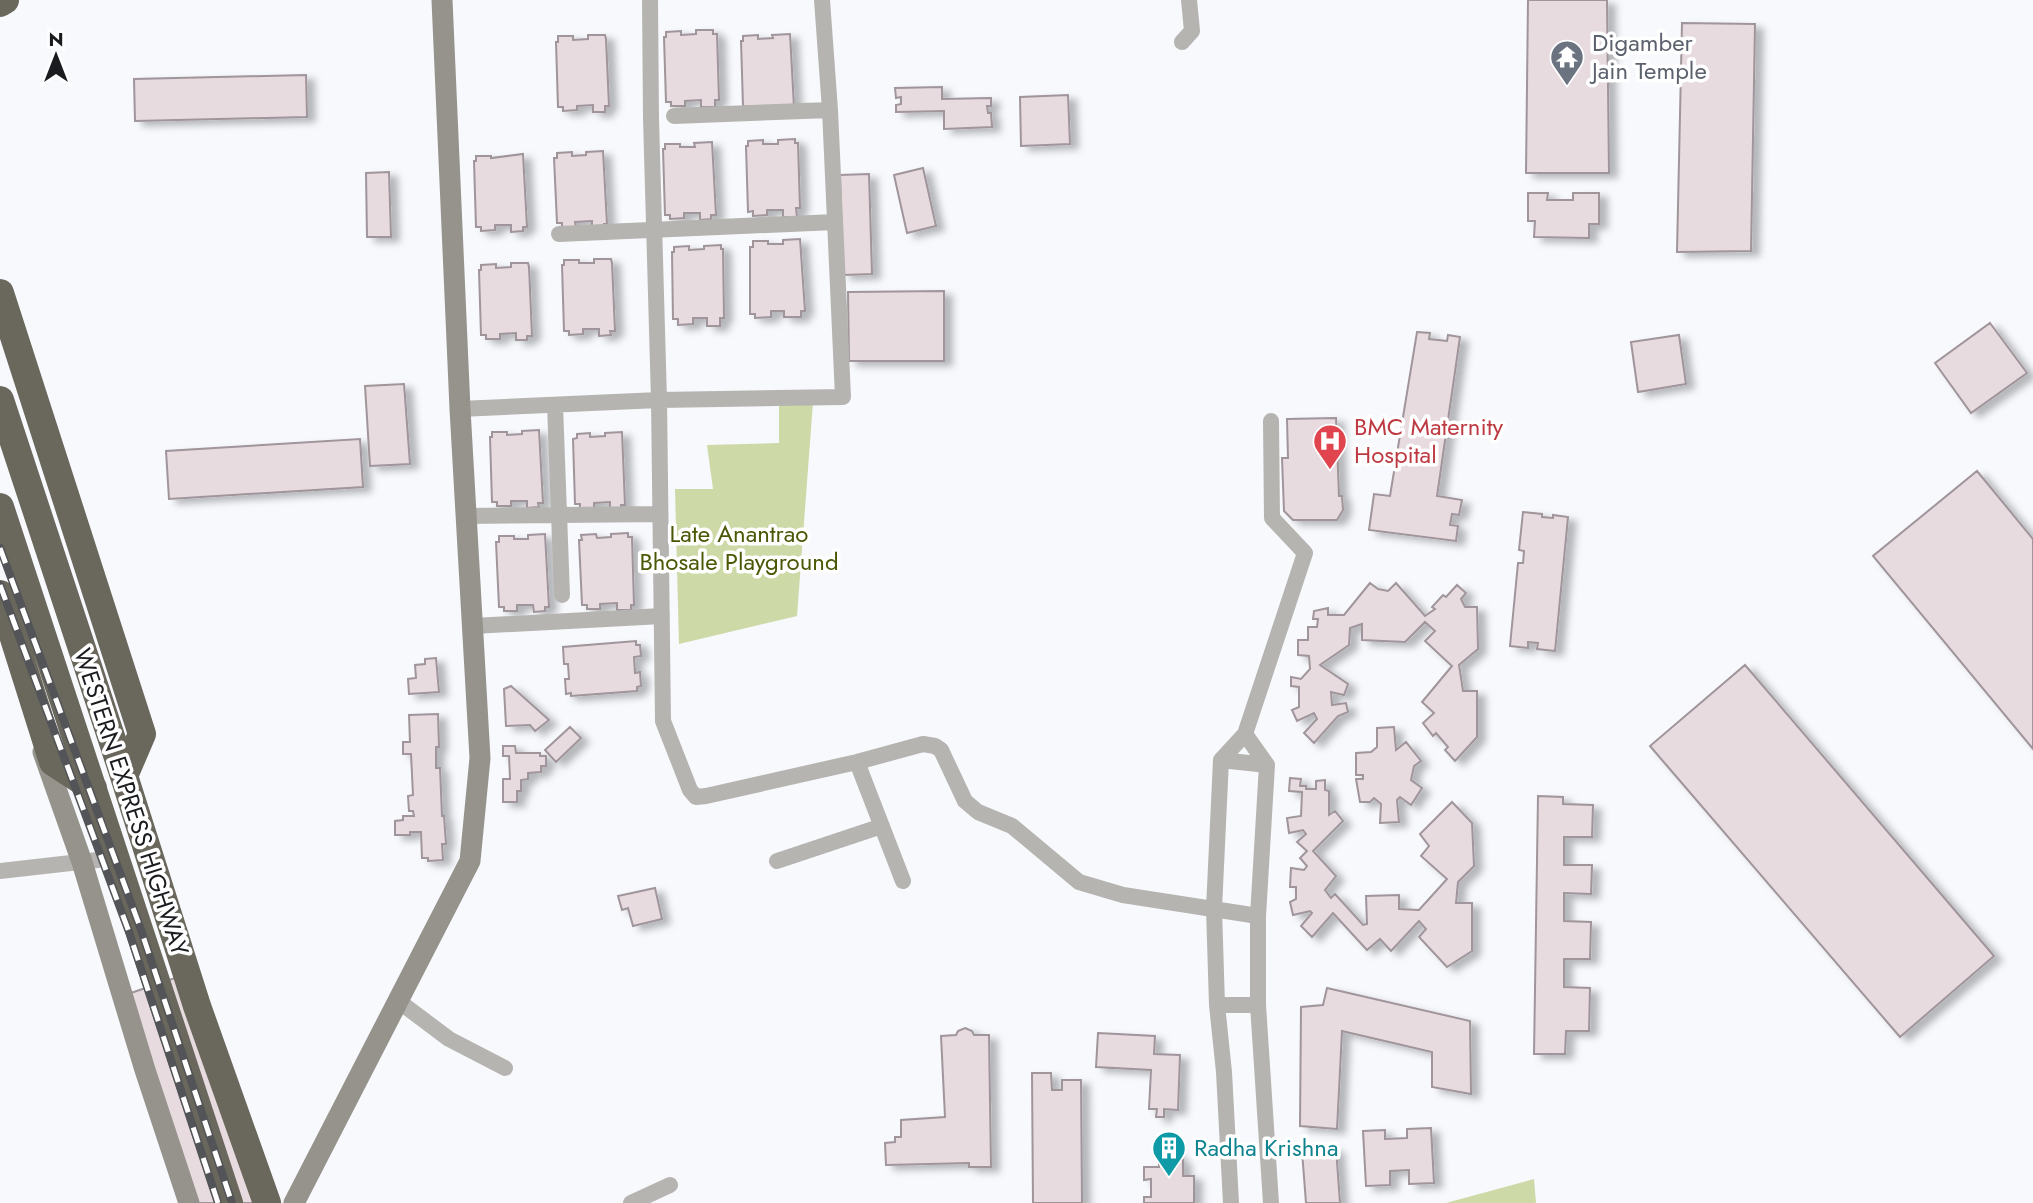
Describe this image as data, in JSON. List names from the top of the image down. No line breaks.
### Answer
{"streets":{"highway":["WESTERN EXPRESS HIGHWAY"]},"parks":["Late Anantrao Bhosale Playground"],"places":{"temple":["Digamber Jain Temple"],"hospital":["BMC Maternity Hospital"],"building":["Radha Krishna"]},"north":"top"}
